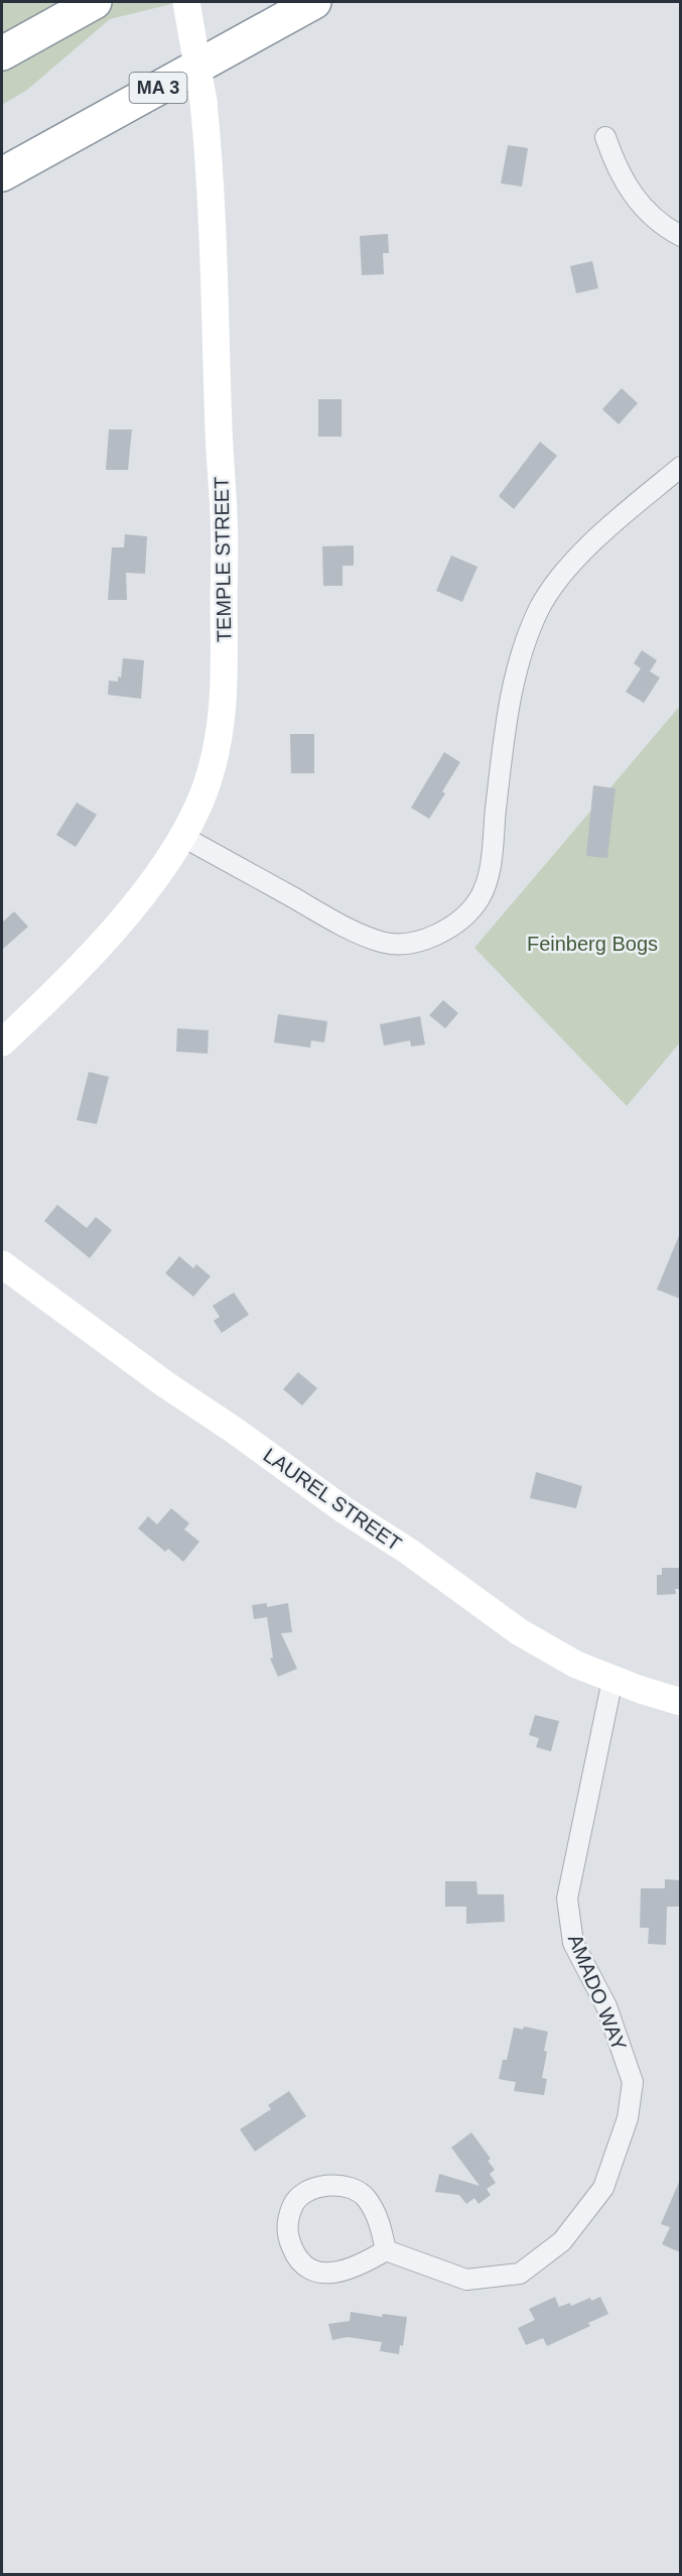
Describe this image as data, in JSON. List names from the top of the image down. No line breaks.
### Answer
{"streets":{"highway":["MA 3"],"main road":["TEMPLE STREET","LAUREL STREET"],"street":["AMADO WAY"]},"crossings":[["LAUREL STREET","AMADO WAY"]],"parks":["Feinberg Bogs"]}
